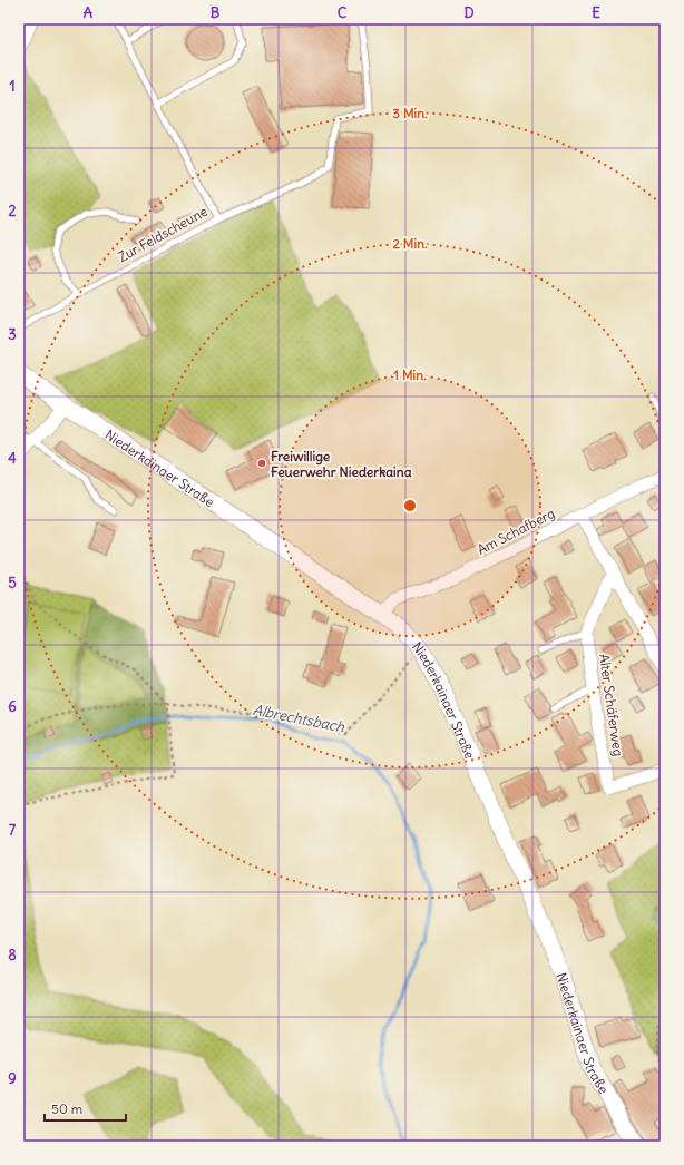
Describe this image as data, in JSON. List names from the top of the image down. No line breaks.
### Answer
{"streets":{"street":["Niederkainaer Straße","Am Schafberg","Alter Schäferweg"],"lane":["Zur Feldscheune"]},"crossings":[["Niederkainaer Straße","Am Schafberg"]],"water":["Albrechtsbach"],"places":["Freiwillige Feuerwehr Niederkaina"],"scale_bar":"50 m","grid":{"columns":["A","B","C","D","E"],"rows":["1","2","3","4","5","6","7","8","9"]},"rings":["3 Min.","2 Min.","1 Min."]}
